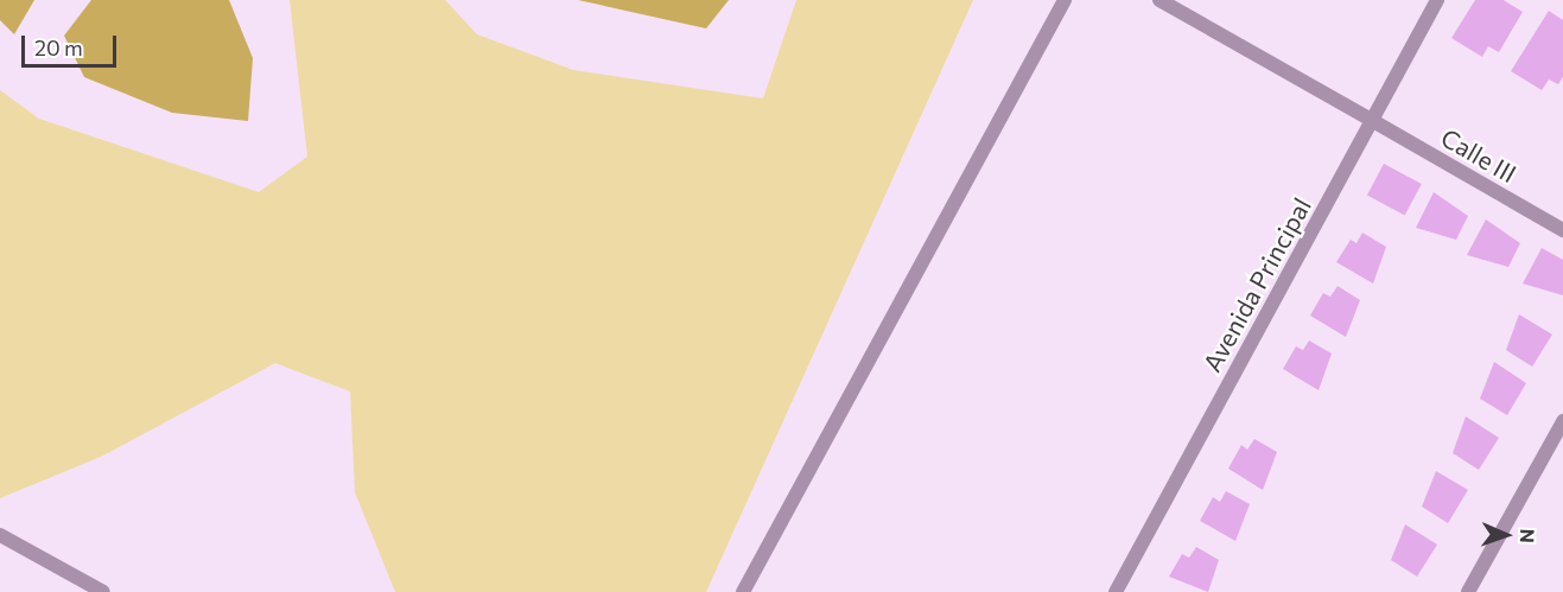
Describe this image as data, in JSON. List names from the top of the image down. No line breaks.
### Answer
{"streets":{"street":["Calle III","Avenida Principal"]},"crossings":[["Calle III","Avenida Principal"]],"scale_bar":"20 m","north":"right"}
